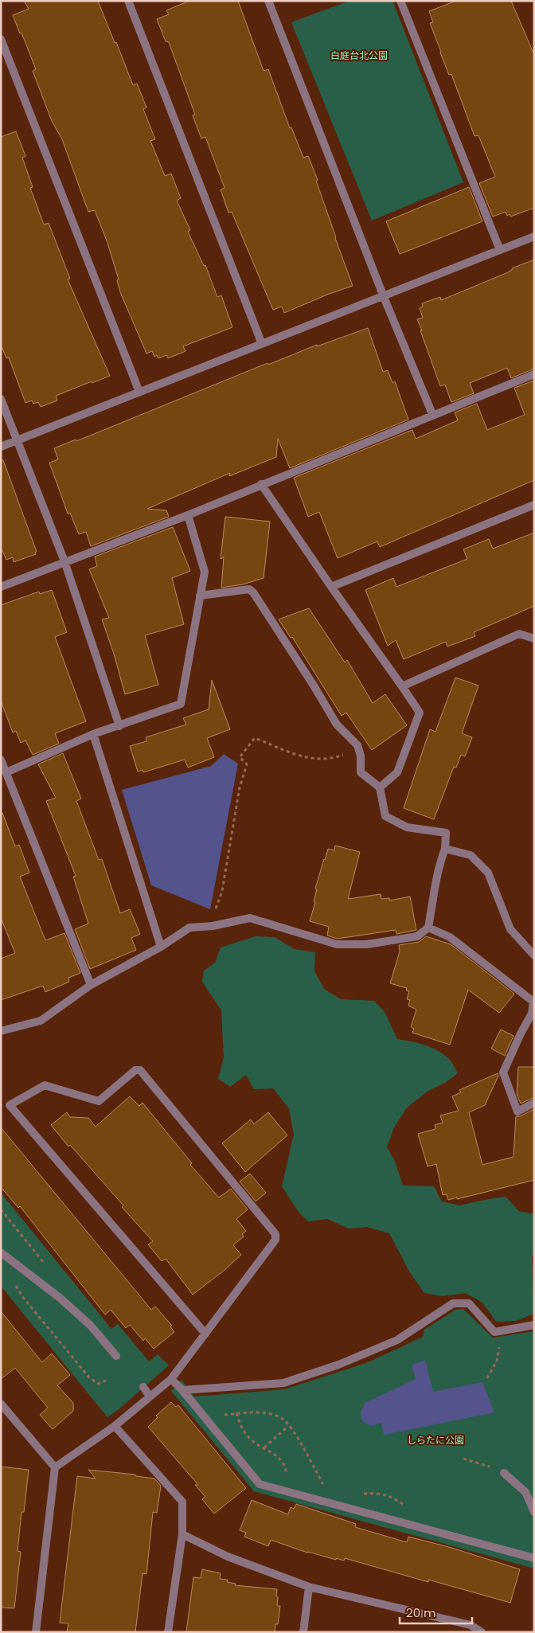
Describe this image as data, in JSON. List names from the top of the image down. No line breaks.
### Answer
{"parks":["白庭台北公園","しらたに公園"],"scale_bar":"20 m"}
